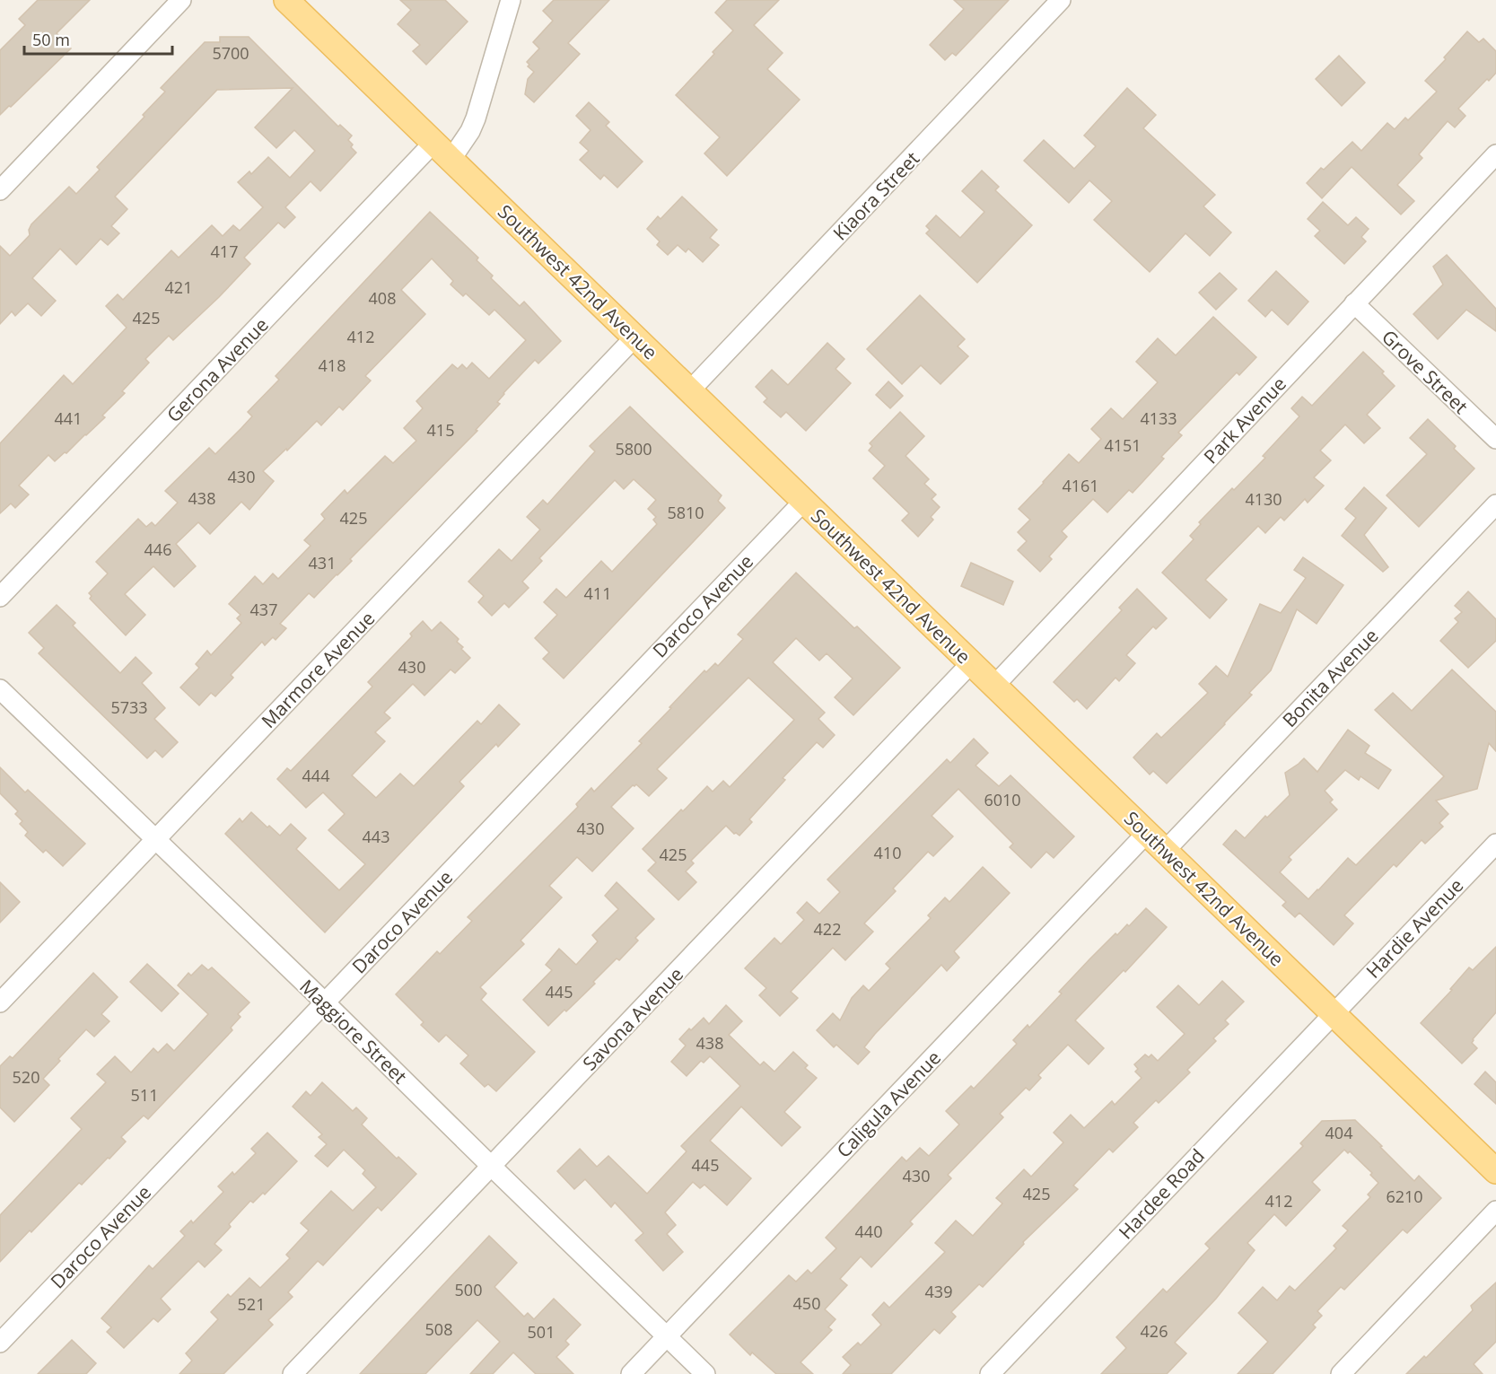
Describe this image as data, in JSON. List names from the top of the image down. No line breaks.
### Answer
{"streets":{"main road":["Southwest 42nd Avenue"],"street":["Kiaora Street","Gerona Avenue","Grove Street","Park Avenue","Daroco Avenue","Marmore Avenue","Bonita Avenue","Hardie Avenue","Savona Avenue","Maggiore Street","Caligula Avenue","Hardee Road"]},"crossings":[["Kiaora Street","Southwest 42nd Avenue"],["Southwest 42nd Avenue","Gerona Avenue"],["Southwest 42nd Avenue","Park Avenue"],["Southwest 42nd Avenue","Daroco Avenue"],["Southwest 42nd Avenue","Marmore Avenue"],["Southwest 42nd Avenue","Bonita Avenue"],["Southwest 42nd Avenue","Hardie Avenue"],["Southwest 42nd Avenue","Savona Avenue"],["Southwest 42nd Avenue","Caligula Avenue"],["Southwest 42nd Avenue","Hardee Road"],["Grove Street","Park Avenue"],["Daroco Avenue","Maggiore Street"],["Marmore Avenue","Maggiore Street"],["Hardie Avenue","Hardee Road"],["Savona Avenue","Maggiore Street"],["Maggiore Street","Caligula Avenue"]],"house_numbers":["5700","417","421","408","425","412","418","441","4133","415","4151","5800","430","4161","438","4130","5810","425","446","431","411","437","430","5733","444","6010","430","443","410","425","422","445","438","520","511","404","445","430","425","6210","412","440","500","439","450","521","508","426","501"],"scale_bar":"50 m"}
